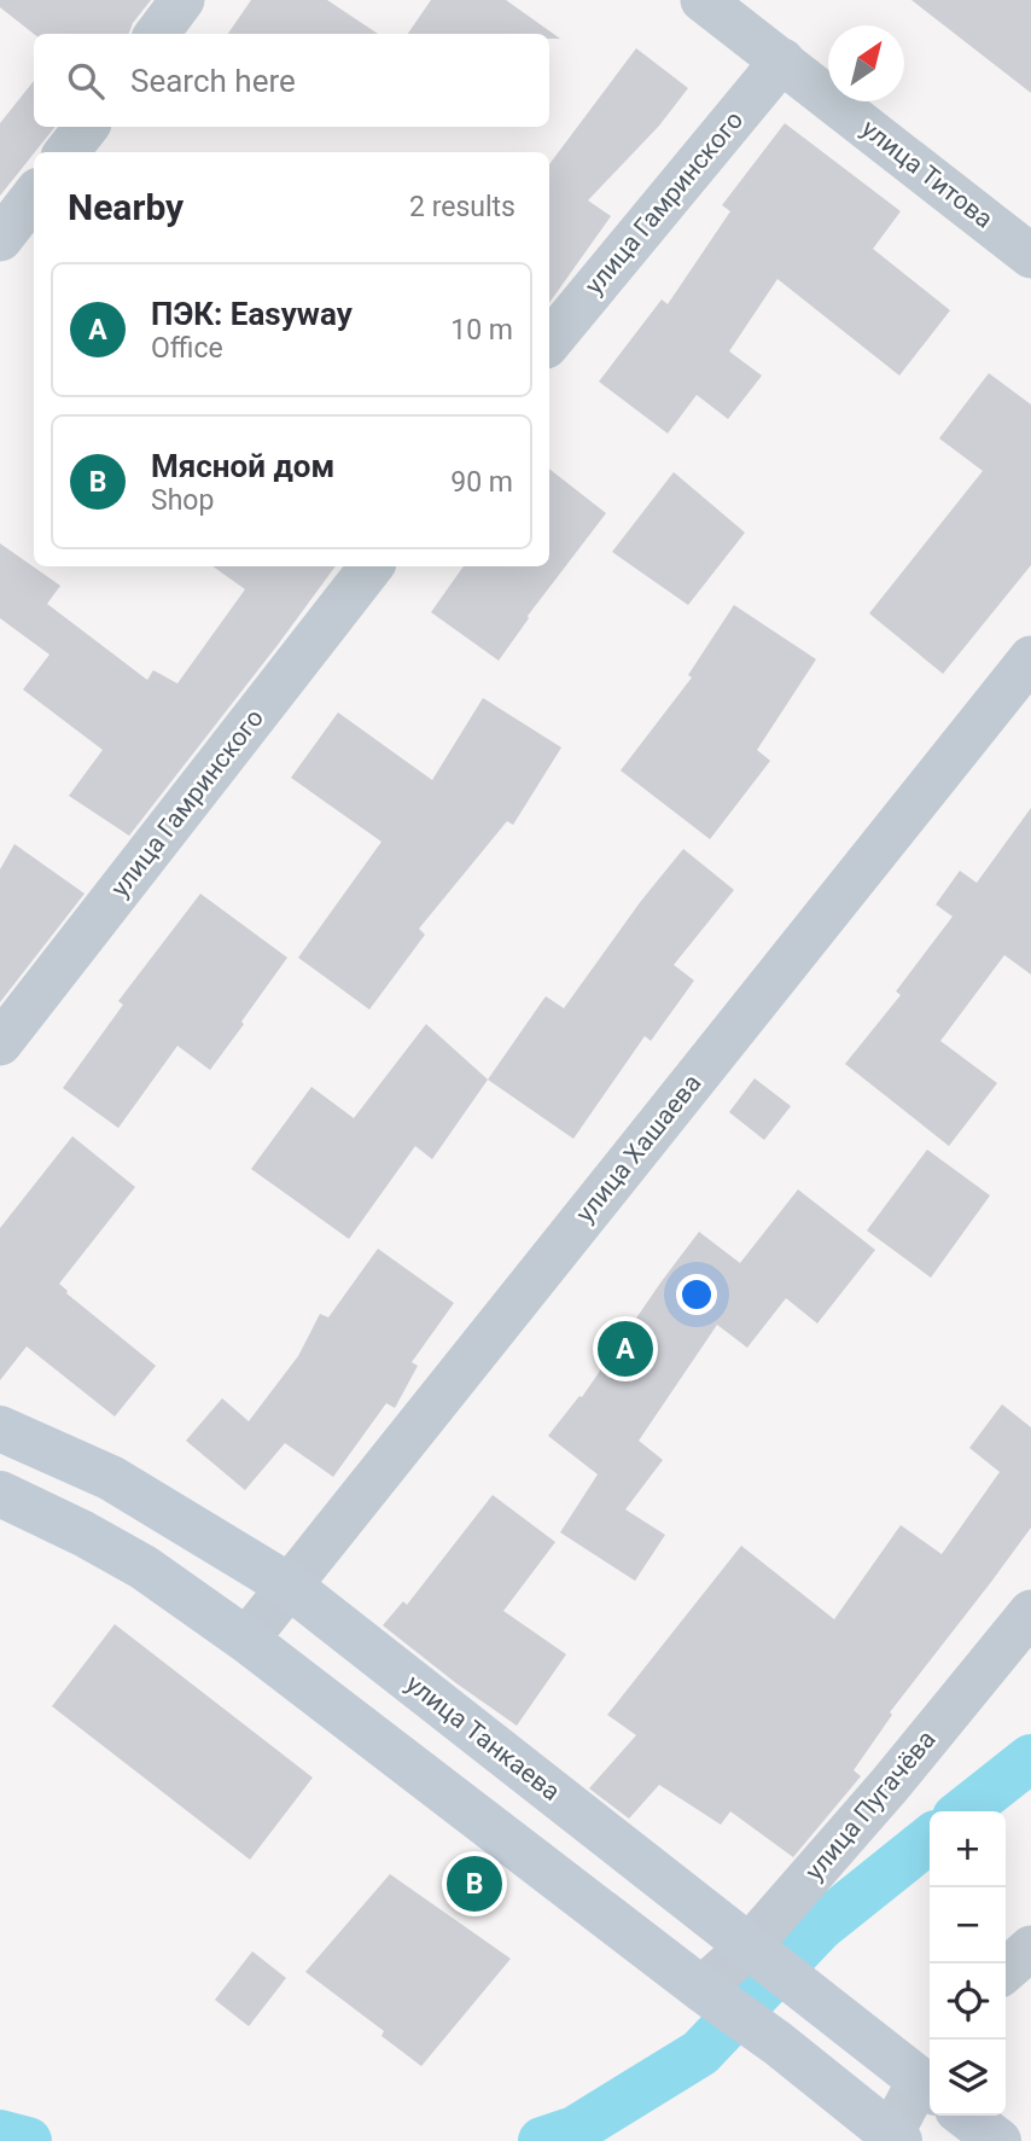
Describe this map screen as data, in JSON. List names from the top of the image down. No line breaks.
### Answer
{"streets":{"main road":["улица Танкаева"],"street":["улица Титова","улица Гамринского","улица Хашаева","улица Пугачёва"]},"crossings":[["улица Титова","улица Гамринского"],["улица Хашаева","улица Танкаева"],["улица Танкаева","улица Пугачёва"]],"north":"top right","page":{"search":"Search here","heading":["Nearby","2 results"],"list":[{"mark":"A","name":"ПЭК: Easyway","note":"Office","value":"10 m"},{"mark":"B","name":"Мясной дом","note":"Shop","value":"90 m"}],"pins":["A","B"],"map_buttons":["+","−"]}}
